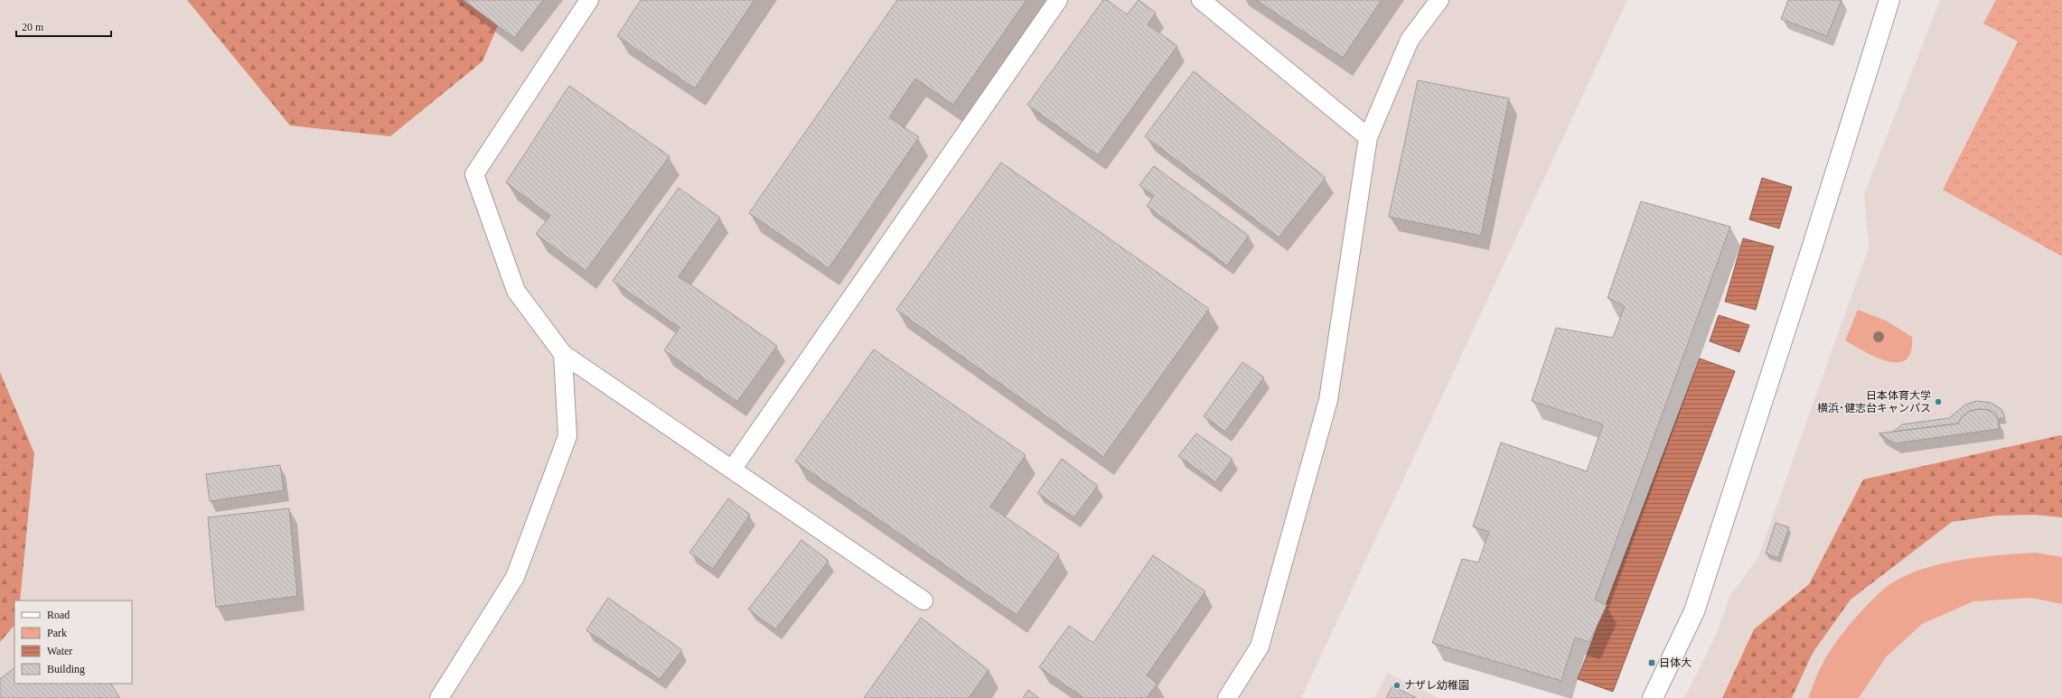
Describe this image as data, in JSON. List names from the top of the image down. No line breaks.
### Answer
{"places":{"other":["日本体育大学 横浜･健志台キャンパス","ナザレ幼稚園"],"transit":["日体大"]},"legend":["Road","Park","Water","Building"],"scale_bar":"20 m"}
